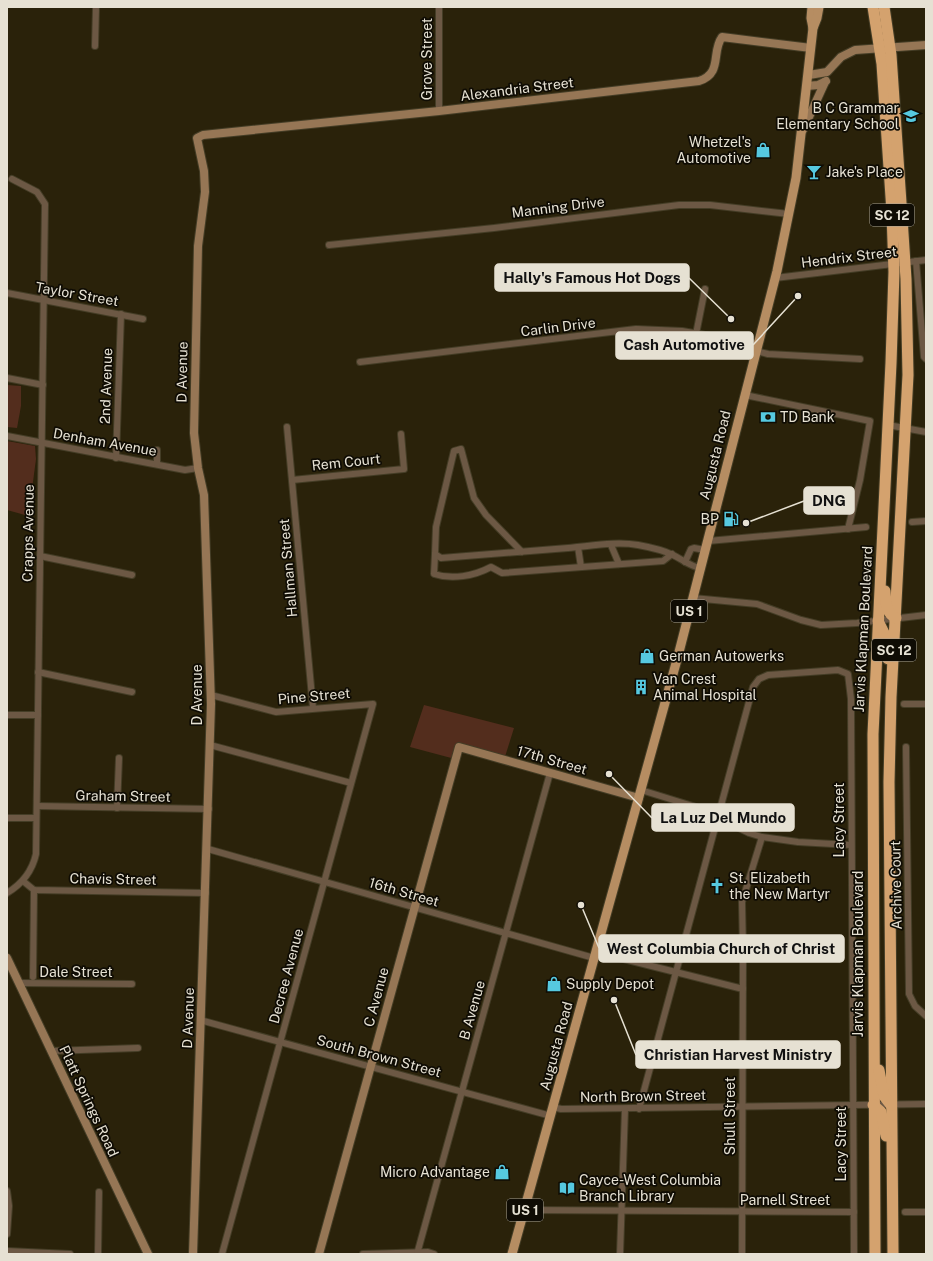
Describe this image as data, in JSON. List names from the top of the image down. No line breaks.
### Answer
{"streets":{"highway":["SC 12","Jarvis Klapman Boulevard"],"main road":["Augusta Road","US 1"],"street":["Grove Street","Alexandria Street","Manning Drive","Hendrix Street","Taylor Street","Carlin Drive","D Avenue","2nd Avenue","Denham Avenue","Rem Court","Crapps Avenue","Hallman Street","Pine Street","17th Street","Graham Street","Lacy Street","Chavis Street","Archive Court","16th Street","Dale Street","Decree Avenue","C Avenue","B Avenue","South Brown Street","North Brown Street","Platt Springs Road","Shull Street","Parnell Street"]},"crossings":[["Grove Street","Alexandria Street"],["Alexandria Street","D Avenue"],["Alexandria Street","Augusta Road"],["Manning Drive","Augusta Road"],["Hendrix Street","Augusta Road"],["Hendrix Street","Jarvis Klapman Boulevard"],["Taylor Street","2nd Avenue"],["Taylor Street","Crapps Avenue"],["Carlin Drive","Augusta Road"],["D Avenue","Denham Avenue"],["D Avenue","Pine Street"],["D Avenue","Graham Street"],["D Avenue","Chavis Street"],["D Avenue","16th Street"],["D Avenue","South Brown Street"],["2nd Avenue","Denham Avenue"],["Denham Avenue","Crapps Avenue"],["Augusta Road","17th Street"],["Augusta Road","16th Street"],["Augusta Road","South Brown Street"],["Augusta Road","North Brown Street"],["Augusta Road","Parnell Street"],["Rem Court","Hallman Street"],["Crapps Avenue","Graham Street"],["Hallman Street","Pine Street"],["Jarvis Klapman Boulevard","North Brown Street"],["Pine Street","Decree Avenue"],["17th Street","C Avenue"],["17th Street","B Avenue"],["Lacy Street","North Brown Street"],["Lacy Street","Parnell Street"],["16th Street","Decree Avenue"],["16th Street","C Avenue"],["16th Street","B Avenue"],["16th Street","Shull Street"],["Dale Street","Platt Springs Road"],["Decree Avenue","South Brown Street"],["C Avenue","South Brown Street"],["B Avenue","South Brown Street"],["South Brown Street","North Brown Street"],["North Brown Street","Shull Street"],["Shull Street","Parnell Street"]],"places":{"school or university":["B C Grammar Elementary School"],"shop":["Whetzel's Automotive","German Autowerks","Supply Depot","Micro Advantage"],"bar":["Jake's Place"],"other":["Cash Automotive","Hally's Famous Hot Dogs","DNG","La Luz Del Mundo","West Columbia Church of Christ","Christian Harvest Ministry"],"bank":["TD Bank"],"fuel station":["BP"],"building":["Van Crest Animal Hospital"],"church":["St. Elizabeth the New Martyr"],"library":["Cayce-West Columbia Branch Library"]}}
